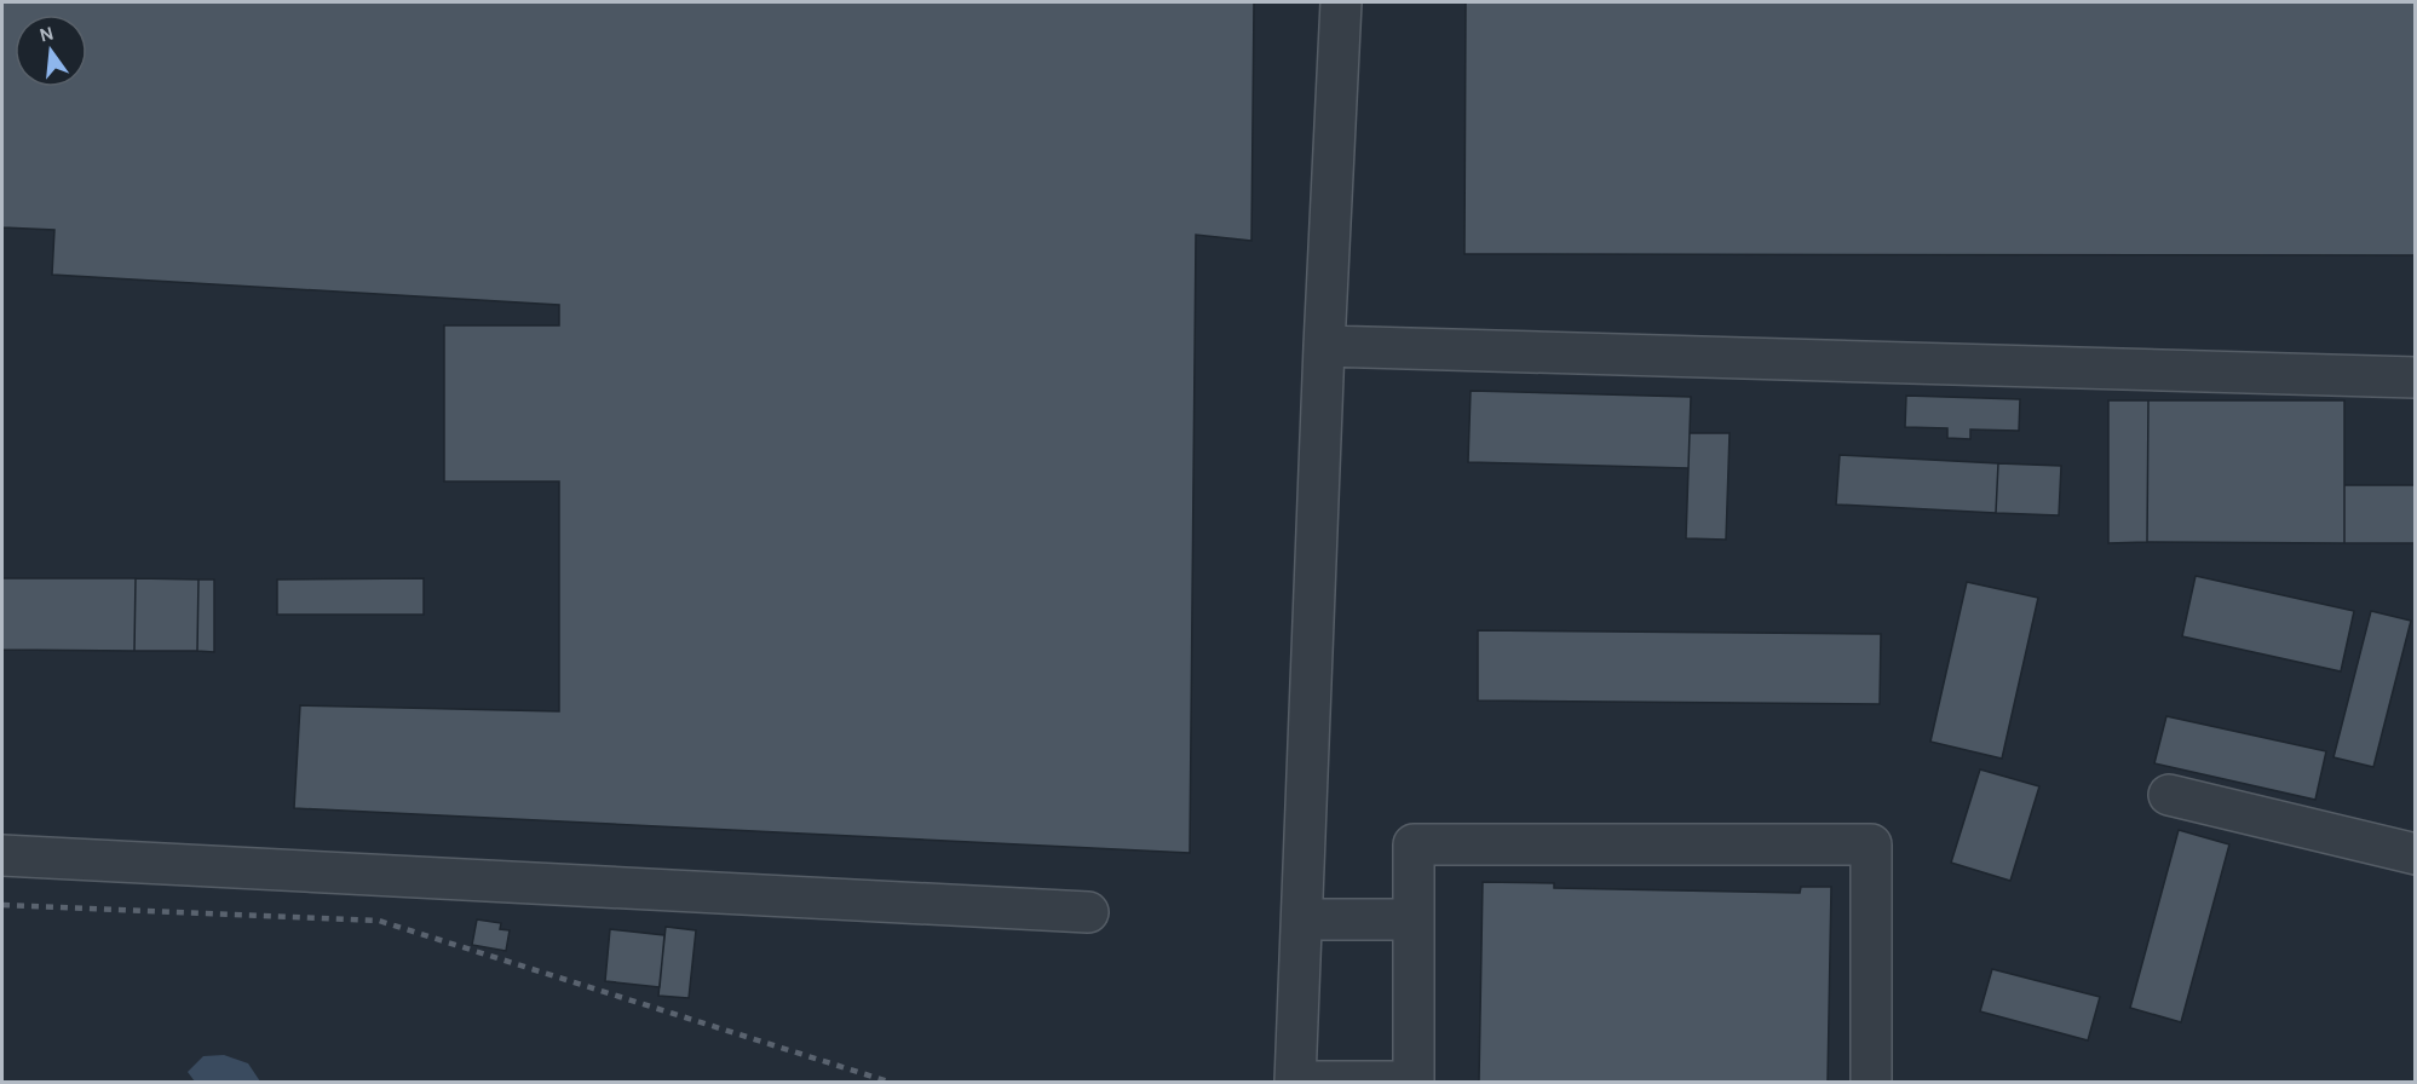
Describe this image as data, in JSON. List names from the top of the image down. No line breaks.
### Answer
{"north":"top"}
